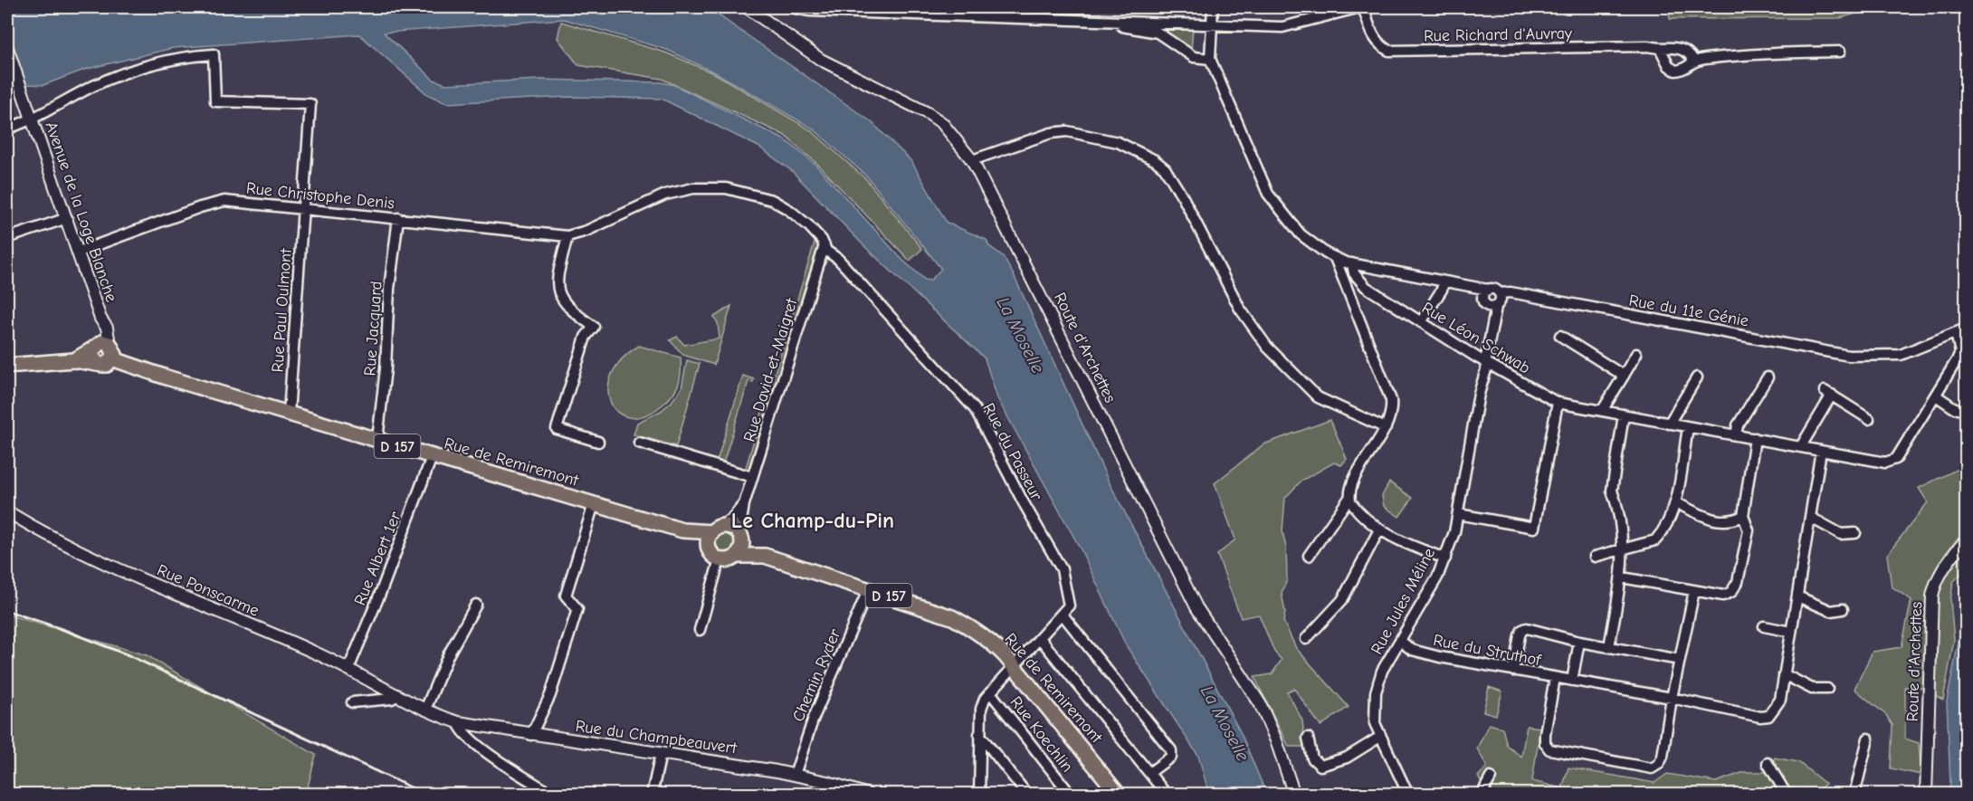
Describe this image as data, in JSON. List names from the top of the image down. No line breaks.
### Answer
{"streets":{"main road":["D 157","Rue de Remiremont"],"street":["Rue Richard d'Auvray","Rue Christophe Denis","Avenue de la Loge Blanche","Rue Paul Oulmont","Rue du 11e Génie","Rue Jacquard","Rue Léon Schwab","Route d'Archettes","Rue David-et-Maigret","Rue du Passeur","Rue Albert 1er","Rue Ponscarme","Rue Jules Méline","Rue du Struthof","Chemin Ryder","Rue Koechlin","Rue du Champbeauvert"]},"crossings":[["Rue Christophe Denis","Avenue de la Loge Blanche"],["Rue Christophe Denis","Rue Paul Oulmont"],["Rue Christophe Denis","Rue Jacquard"],["Rue Christophe Denis","Rue du Passeur"],["Avenue de la Loge Blanche","Rue Paul Oulmont"],["Avenue de la Loge Blanche","Rue de Remiremont"],["Rue Paul Oulmont","Rue de Remiremont"],["Rue du 11e Génie","Rue Léon Schwab"],["Rue du 11e Génie","Rue Jules Méline"],["Rue Jacquard","Rue de Remiremont"],["Rue Léon Schwab","Rue Jules Méline"],["Rue David-et-Maigret","Rue du Passeur"],["Rue David-et-Maigret","Rue de Remiremont"],["Rue de Remiremont","Rue Albert 1er"],["Rue de Remiremont","Chemin Ryder"],["Rue Albert 1er","Rue Ponscarme"],["Rue Ponscarme","Rue du Champbeauvert"],["Rue Jules Méline","Rue du Struthof"],["Chemin Ryder","Rue du Champbeauvert"]],"districts":["Le Champ-du-Pin"],"water":["La Moselle"]}
